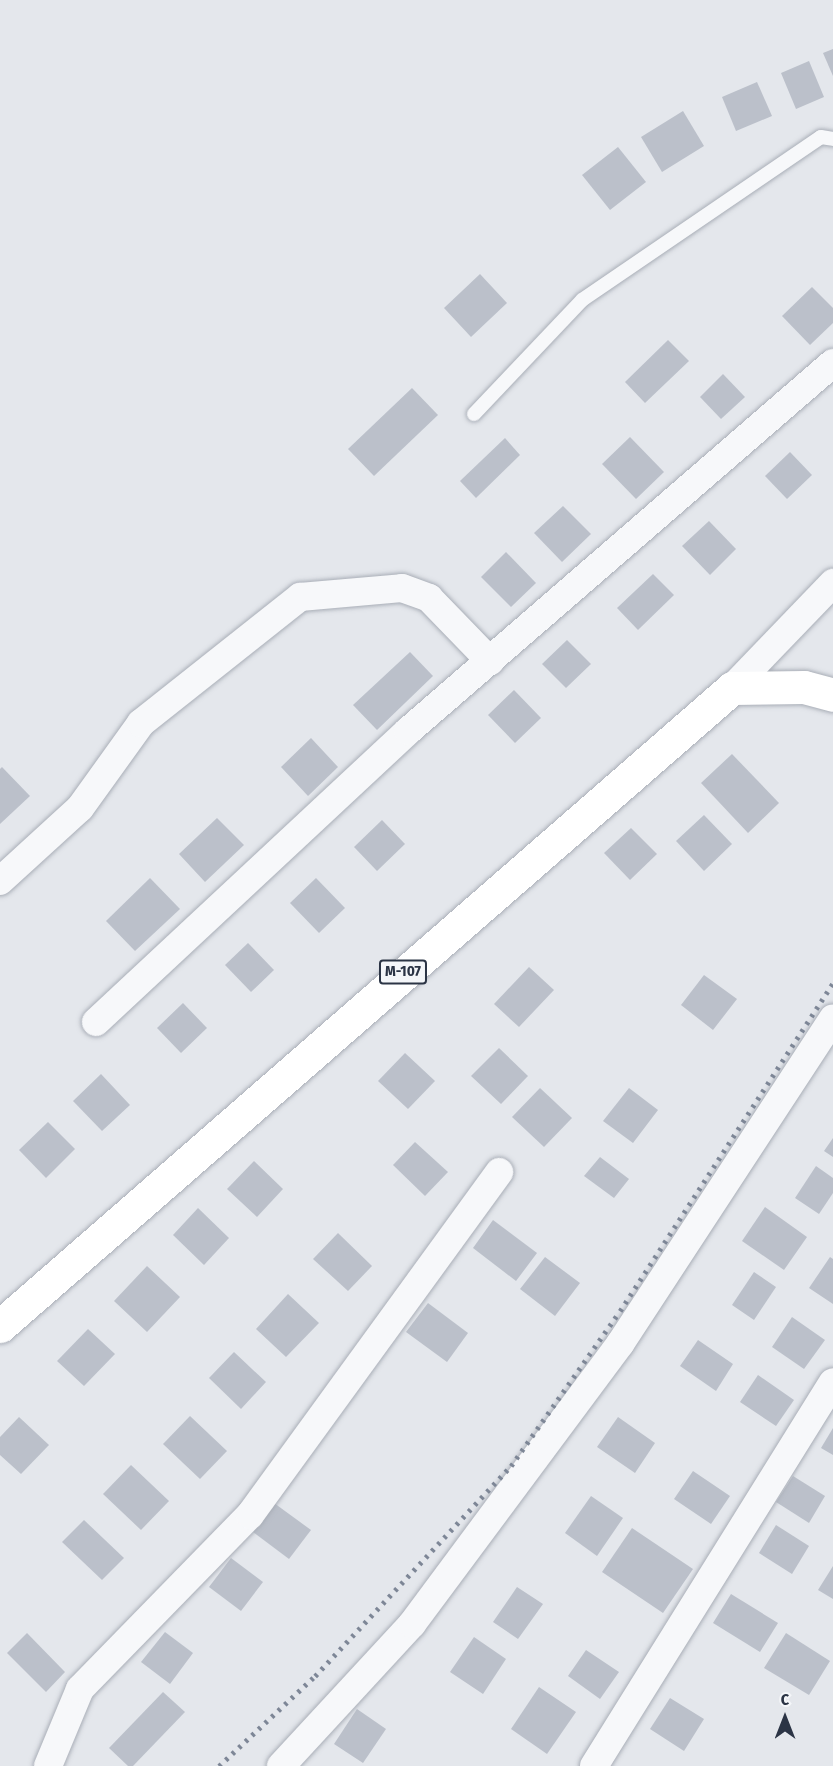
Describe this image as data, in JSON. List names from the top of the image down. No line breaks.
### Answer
{"streets":{"main road":["М-107"]},"north":"top"}
